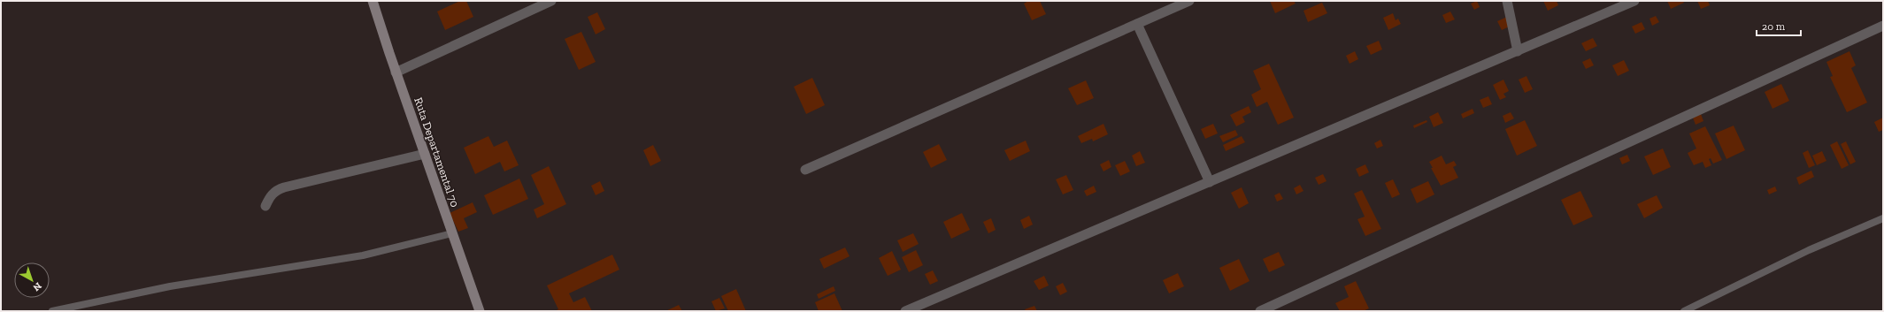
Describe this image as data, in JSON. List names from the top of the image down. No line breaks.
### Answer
{"streets":{"main road":["Ruta Departamental 70"]},"scale_bar":"20 m","north":"bottom right"}
